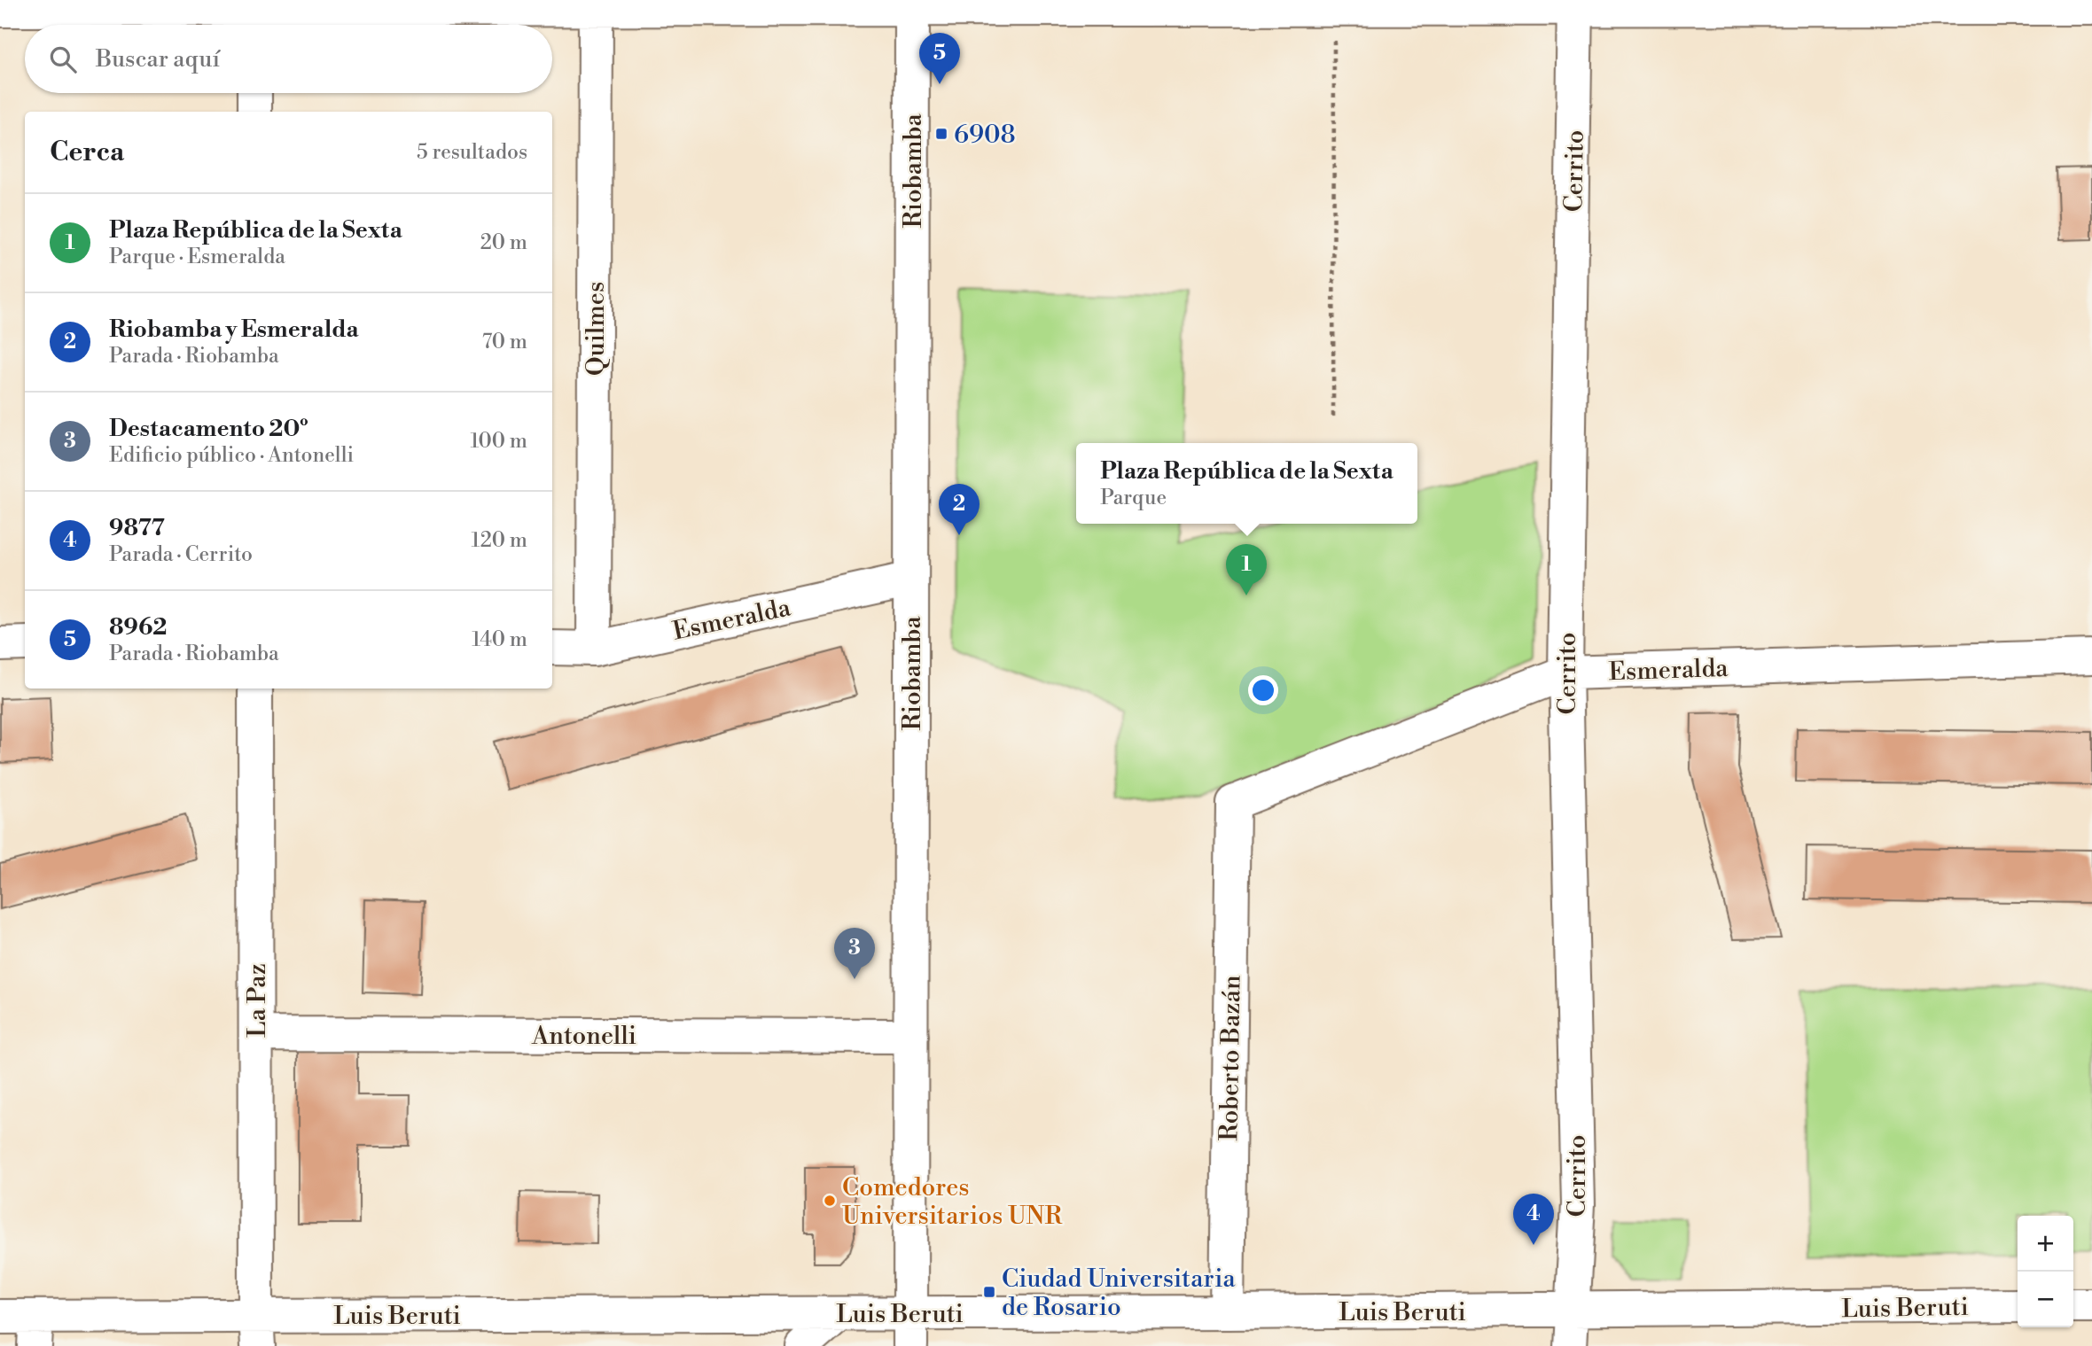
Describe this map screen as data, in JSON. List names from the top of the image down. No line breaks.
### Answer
{"streets":{"street":["Riobamba","Cerrito","Quilmes","Esmeralda","La Paz","Antonelli","Roberto Bazán","Luis Beruti"]},"crossings":[["Riobamba","Esmeralda"],["Riobamba","Antonelli"],["Riobamba","Luis Beruti"],["Cerrito","Esmeralda"],["Cerrito","Luis Beruti"],["Quilmes","Esmeralda"],["Esmeralda","Roberto Bazán"],["La Paz","Antonelli"],["La Paz","Luis Beruti"],["Roberto Bazán","Luis Beruti"]],"places":{"transit":["6908","Ciudad Universitaria de Rosario"],"other":["Comedores Universitarios UNR"]},"page":{"search":"Buscar aquí","pins":["5","2","1","3","4"],"heading":["Cerca","5 resultados"],"list":[{"mark":"1","name":"Plaza República de la Sexta","note":"Parque · Esmeralda","value":"20 m"},{"mark":"2","name":"Riobamba y Esmeralda","note":"Parada · Riobamba","value":"70 m"},{"mark":"3","name":"Destacamento 20º","note":"Edificio público · Antonelli","value":"100 m"},{"mark":"4","name":"9877","note":"Parada · Cerrito","value":"120 m"},{"mark":"5","name":"8962","note":"Parada · Riobamba","value":"140 m"}],"popup":["Plaza República de la Sexta","Parque"],"map_buttons":["+","−"]}}
